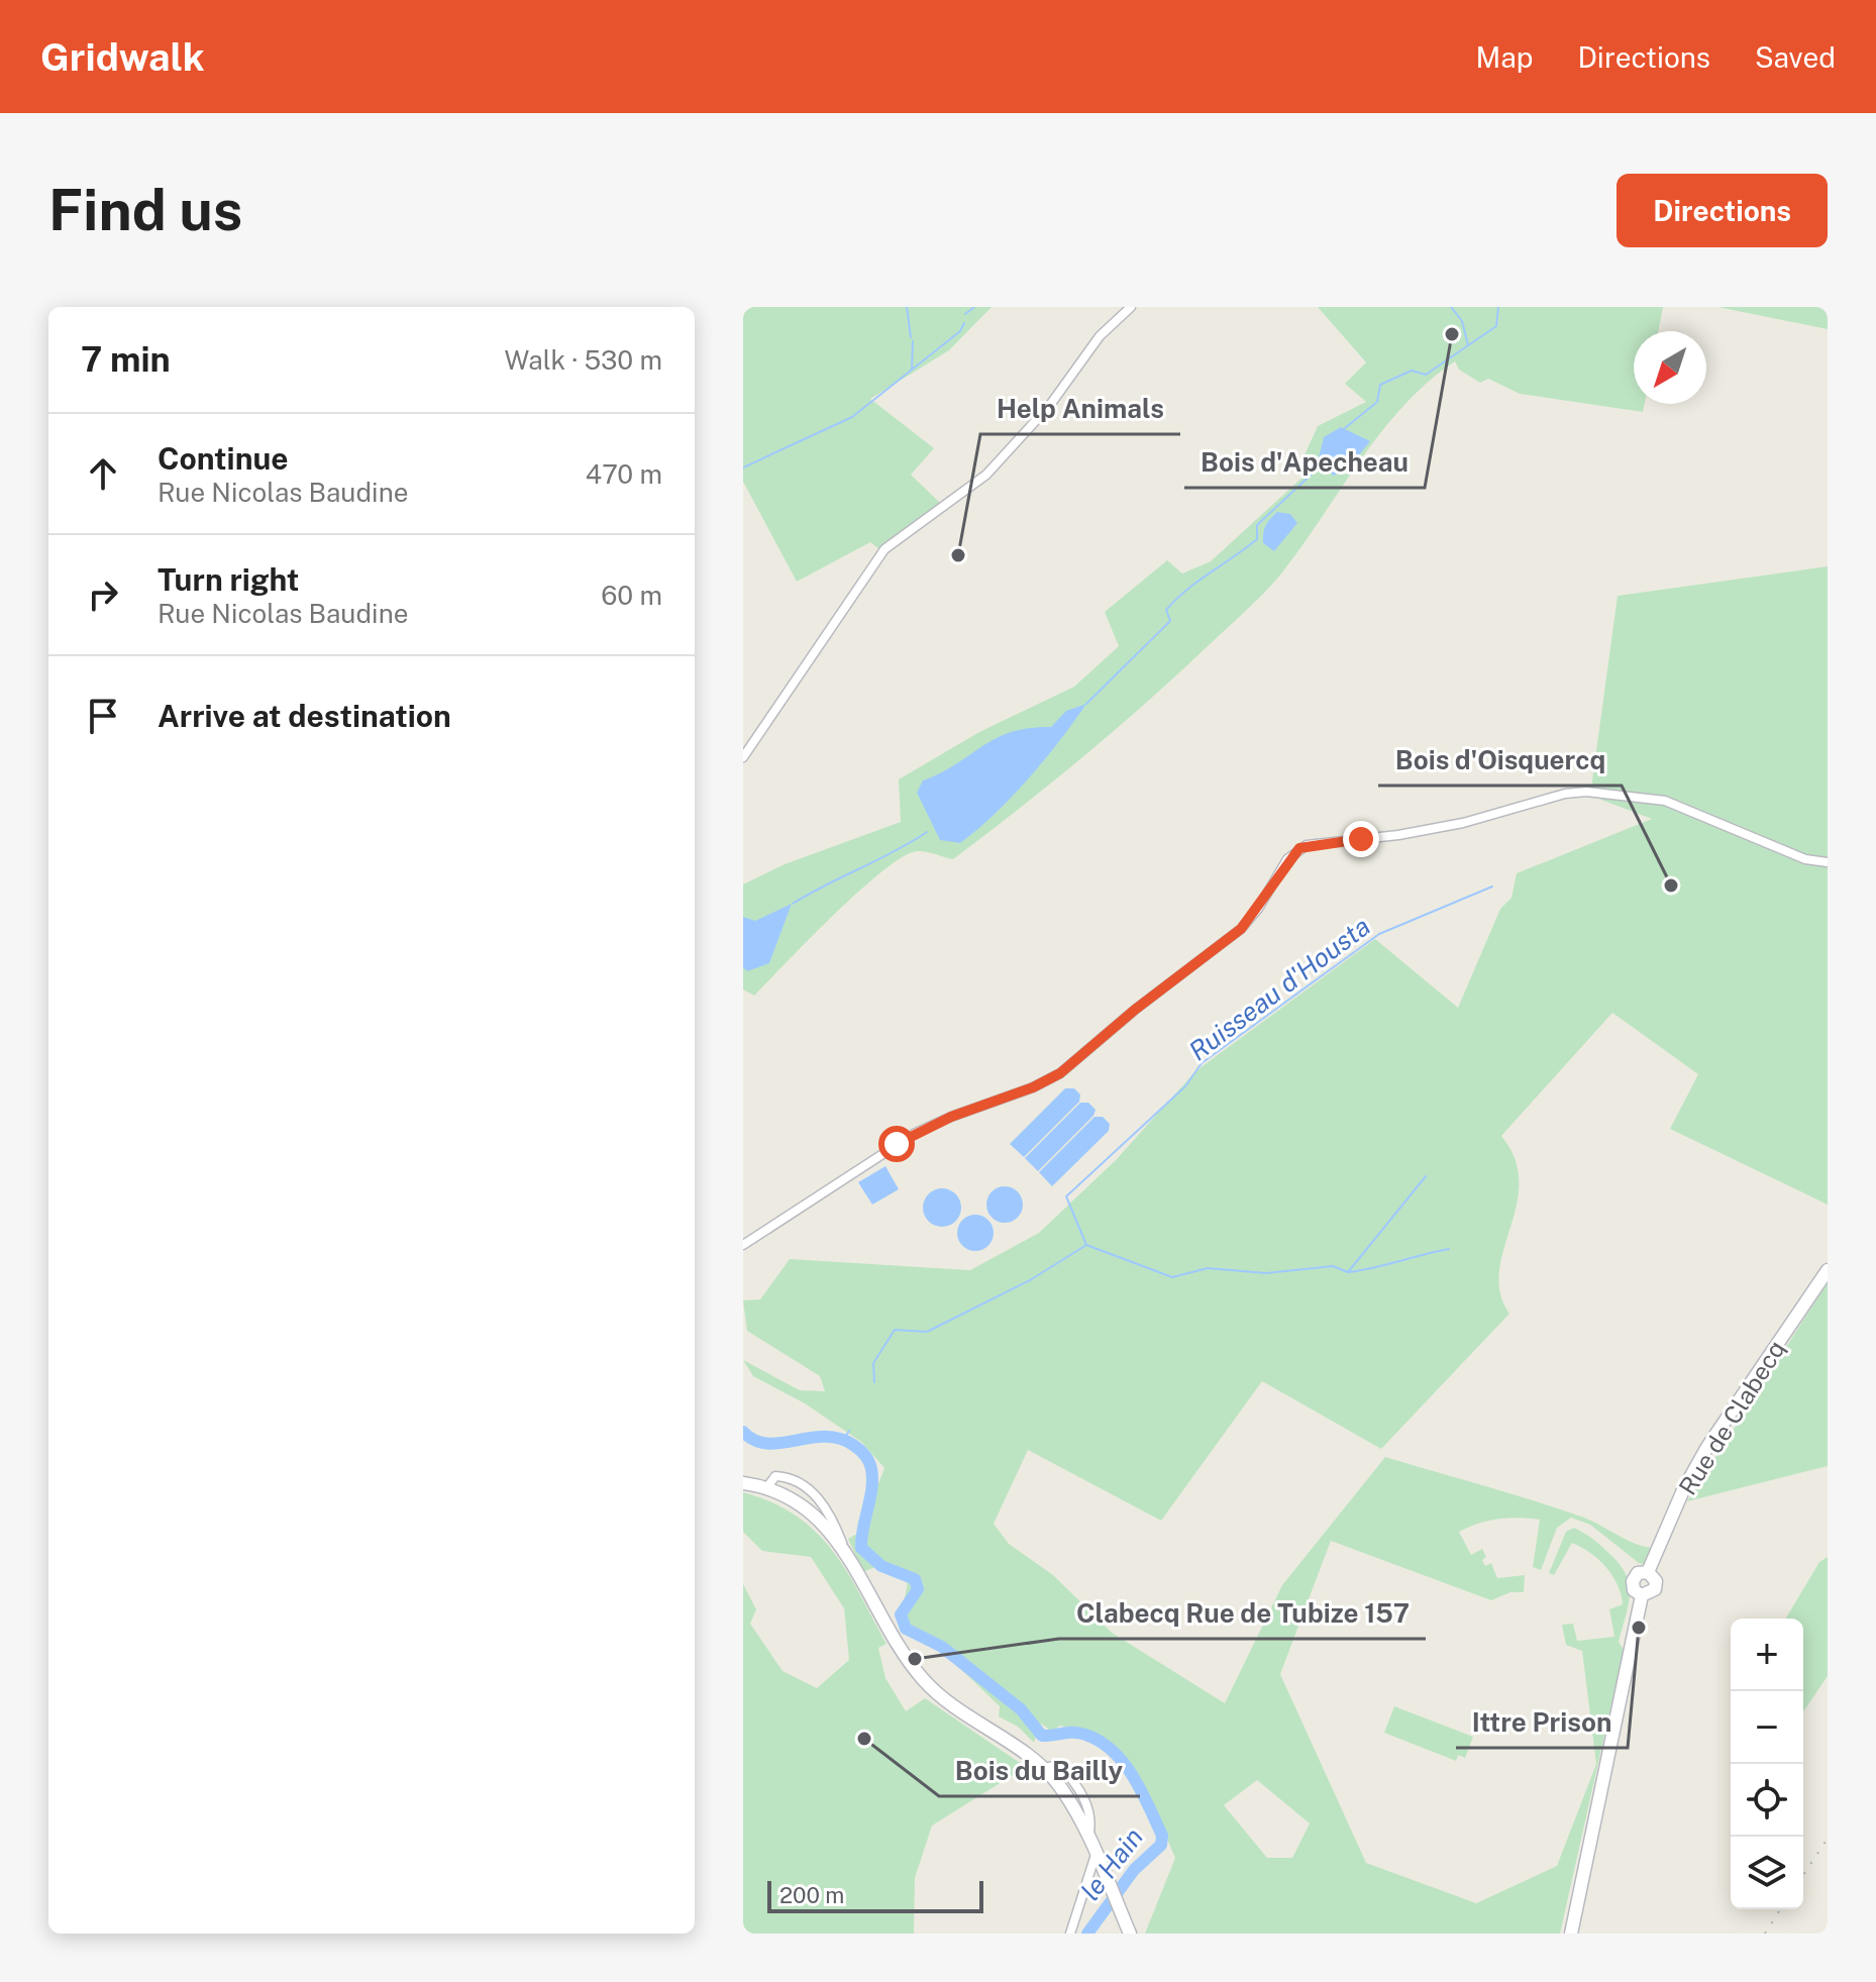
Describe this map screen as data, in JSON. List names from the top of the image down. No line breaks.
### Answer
{"streets":{"street":["Rue de Clabecq"]},"water":["Ruisseau d'Housta","le Hain"],"places":["Bois d'Apecheau","Help Animals","Bois d'Oisquercq","Ittre Prison","Clabecq Rue de Tubize 157","Bois du Bailly"],"scale_bar":"200 m","north":"bottom left","page":{"header":"Gridwalk","nav":["Map","Directions","Saved"],"buttons":"Directions","title":"Find us","heading":["7 min","Walk · 530 m"],"list":[["Continue","Rue Nicolas Baudine","470 m"],["Turn right","Rue Nicolas Baudine","60 m"],"Arrive at destination"],"map_buttons":["+","−"],"scale":"200 m"}}
